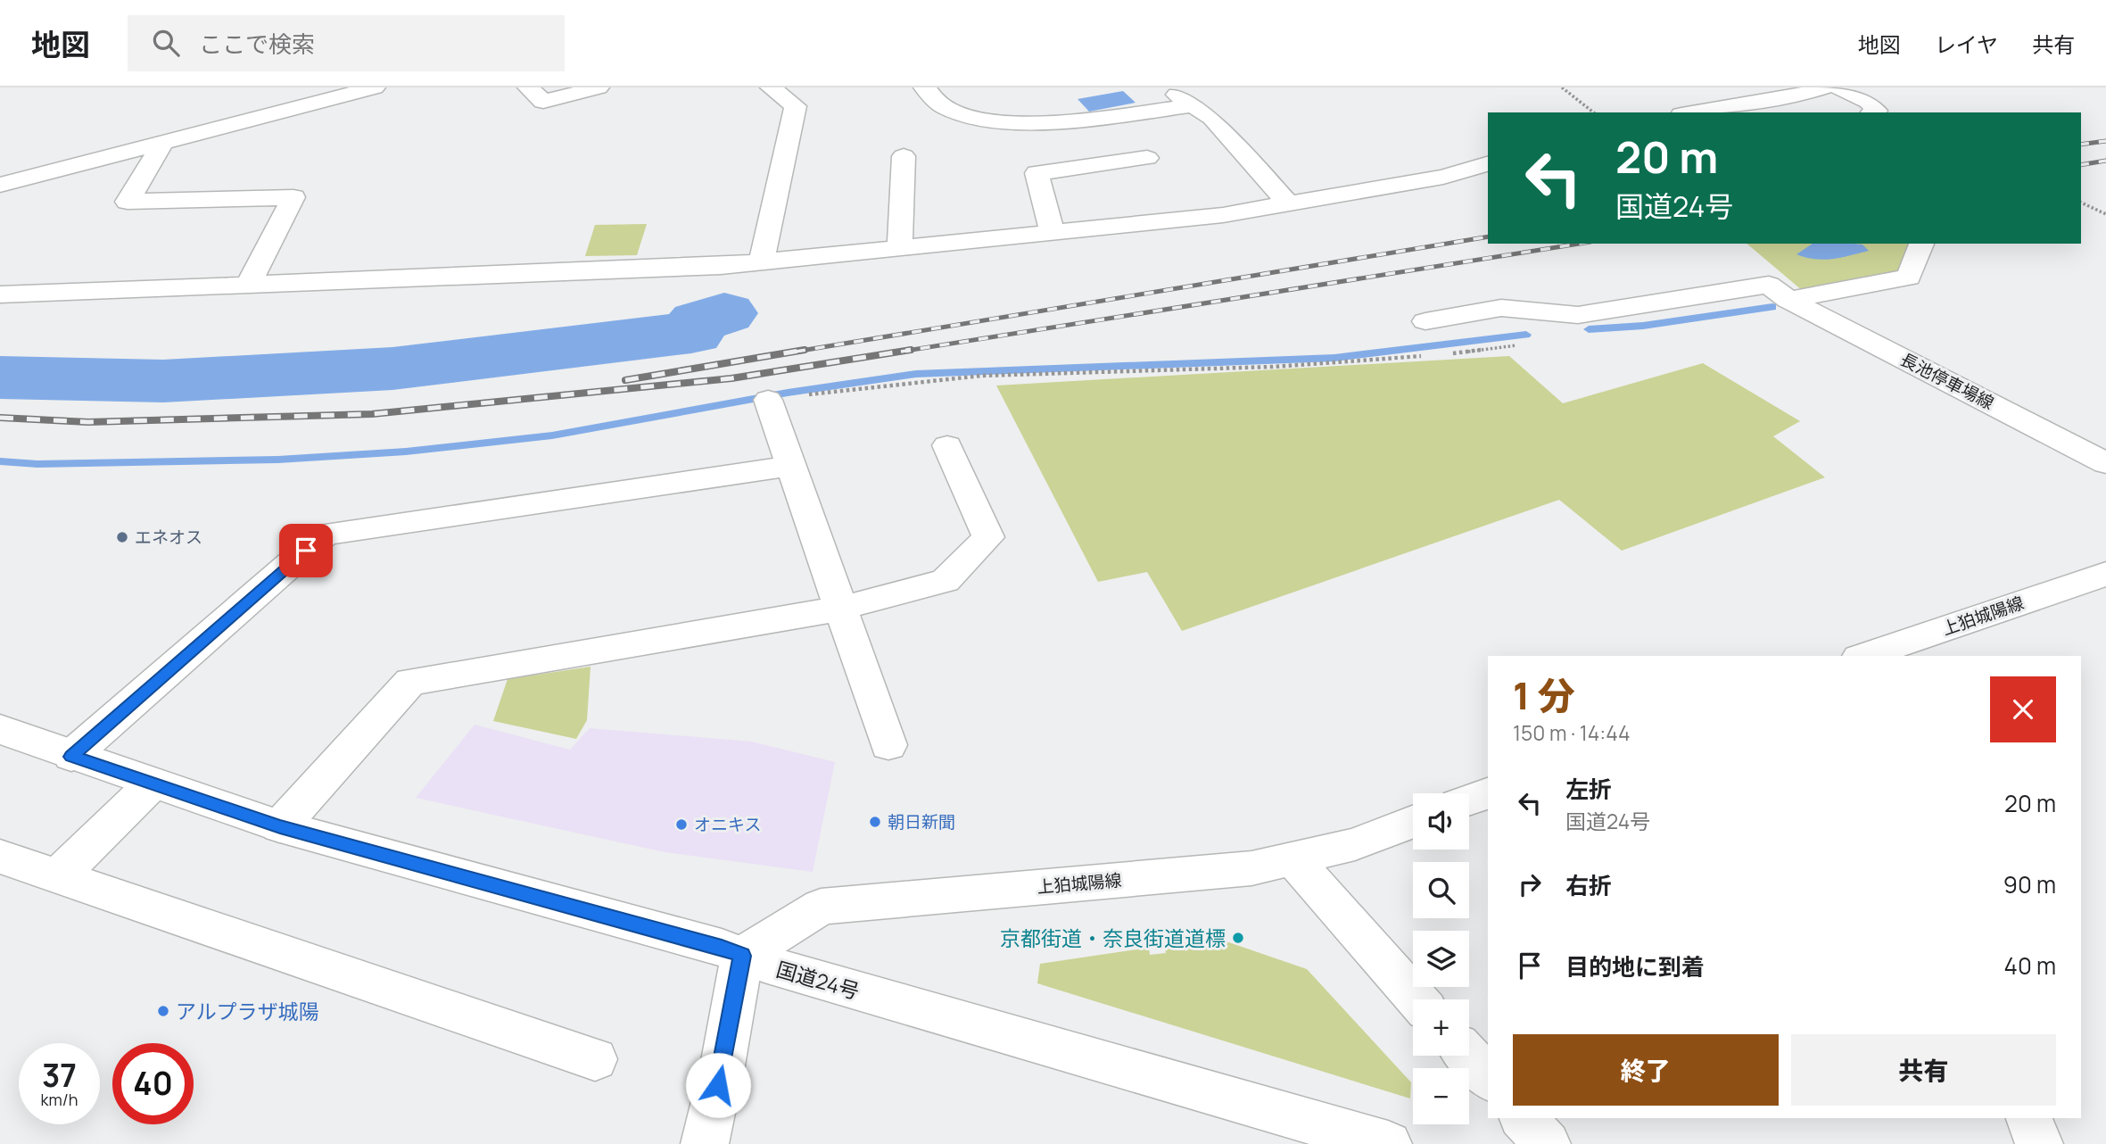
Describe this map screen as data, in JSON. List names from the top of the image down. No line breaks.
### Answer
{"streets":{"main road":["長池停車場線","上狛城陽線","国道24号"]},"crossings":[["上狛城陽線","国道24号"]],"places":["エネオス","朝日新聞","オニキス","京都街道・奈良街道道標","アルプラザ城陽"],"page":{"header":"地図","search":"ここで検索","nav":["地図","レイヤ","共有"],"turn":["20 m","国道24号"],"heading":["1 分","150 m · 14:44"],"list":[{"name":"左折","note":"国道24号","value":"20 m"},{"name":"右折","value":"90 m"},{"name":"目的地に到着","value":"40 m"}],"map_buttons":["+","−"],"buttons":["終了","共有"],"speed":"37 km/h","limit":"40"}}
